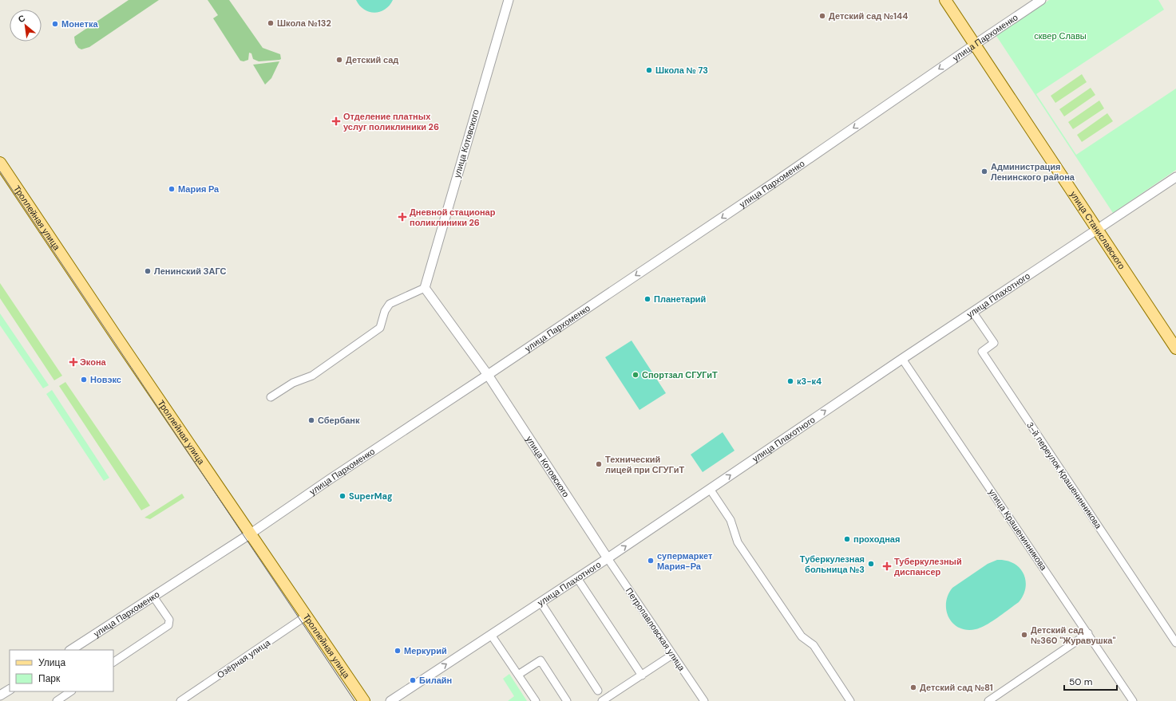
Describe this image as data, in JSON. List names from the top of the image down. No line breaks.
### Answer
{"streets":{"main road":["Троллейная улица","улица Станиславского"],"street":["улица Пархоменко","улица Котовского","улица Плахотного","3-й переулок Крашенинникова","улица Крашенинникова","Петропавловская улица","Озёрная улица"]},"crossings":[["улица Пархоменко","улица Котовского"],["улица Пархоменко","Троллейная улица"],["улица Пархоменко","улица Станиславского"],["улица Котовского","улица Плахотного"],["улица Котовского","Петропавловская улица"],["Троллейная улица","Озёрная улица"],["улица Станиславского","улица Плахотного"],["улица Плахотного","3-й переулок Крашенинникова"],["улица Плахотного","улица Крашенинникова"],["улица Плахотного","Петропавловская улица"]],"one_way":["улица Пархоменко","улица Плахотного"],"parks":["сквер Славы"],"places":{"other":["Детский сад №144","Школа №132","Монетка","Детский сад","Школа № 73","Администрация Ленинского района","Мария Ра","Ленинский ЗАГС","Планетарий","Спортзал СГУГиТ","Новэкс","к3-к4","Сбербанк","Технический лицей при СГУГиТ","SuperMag","проходная","супермаркет Мария-Ра","Туберкулезная больница №3","Детский сад №360 \"Журавушка\"","Меркурий","Билайн","Детский сад №81"],"health":["Отделение платных услуг поликлиники 26","Дневной стационар поликлиники 26","Экона","Туберкулезный диспансер"]},"legend":["Улица","Парк"],"scale_bar":"50 m","north":"top left"}
